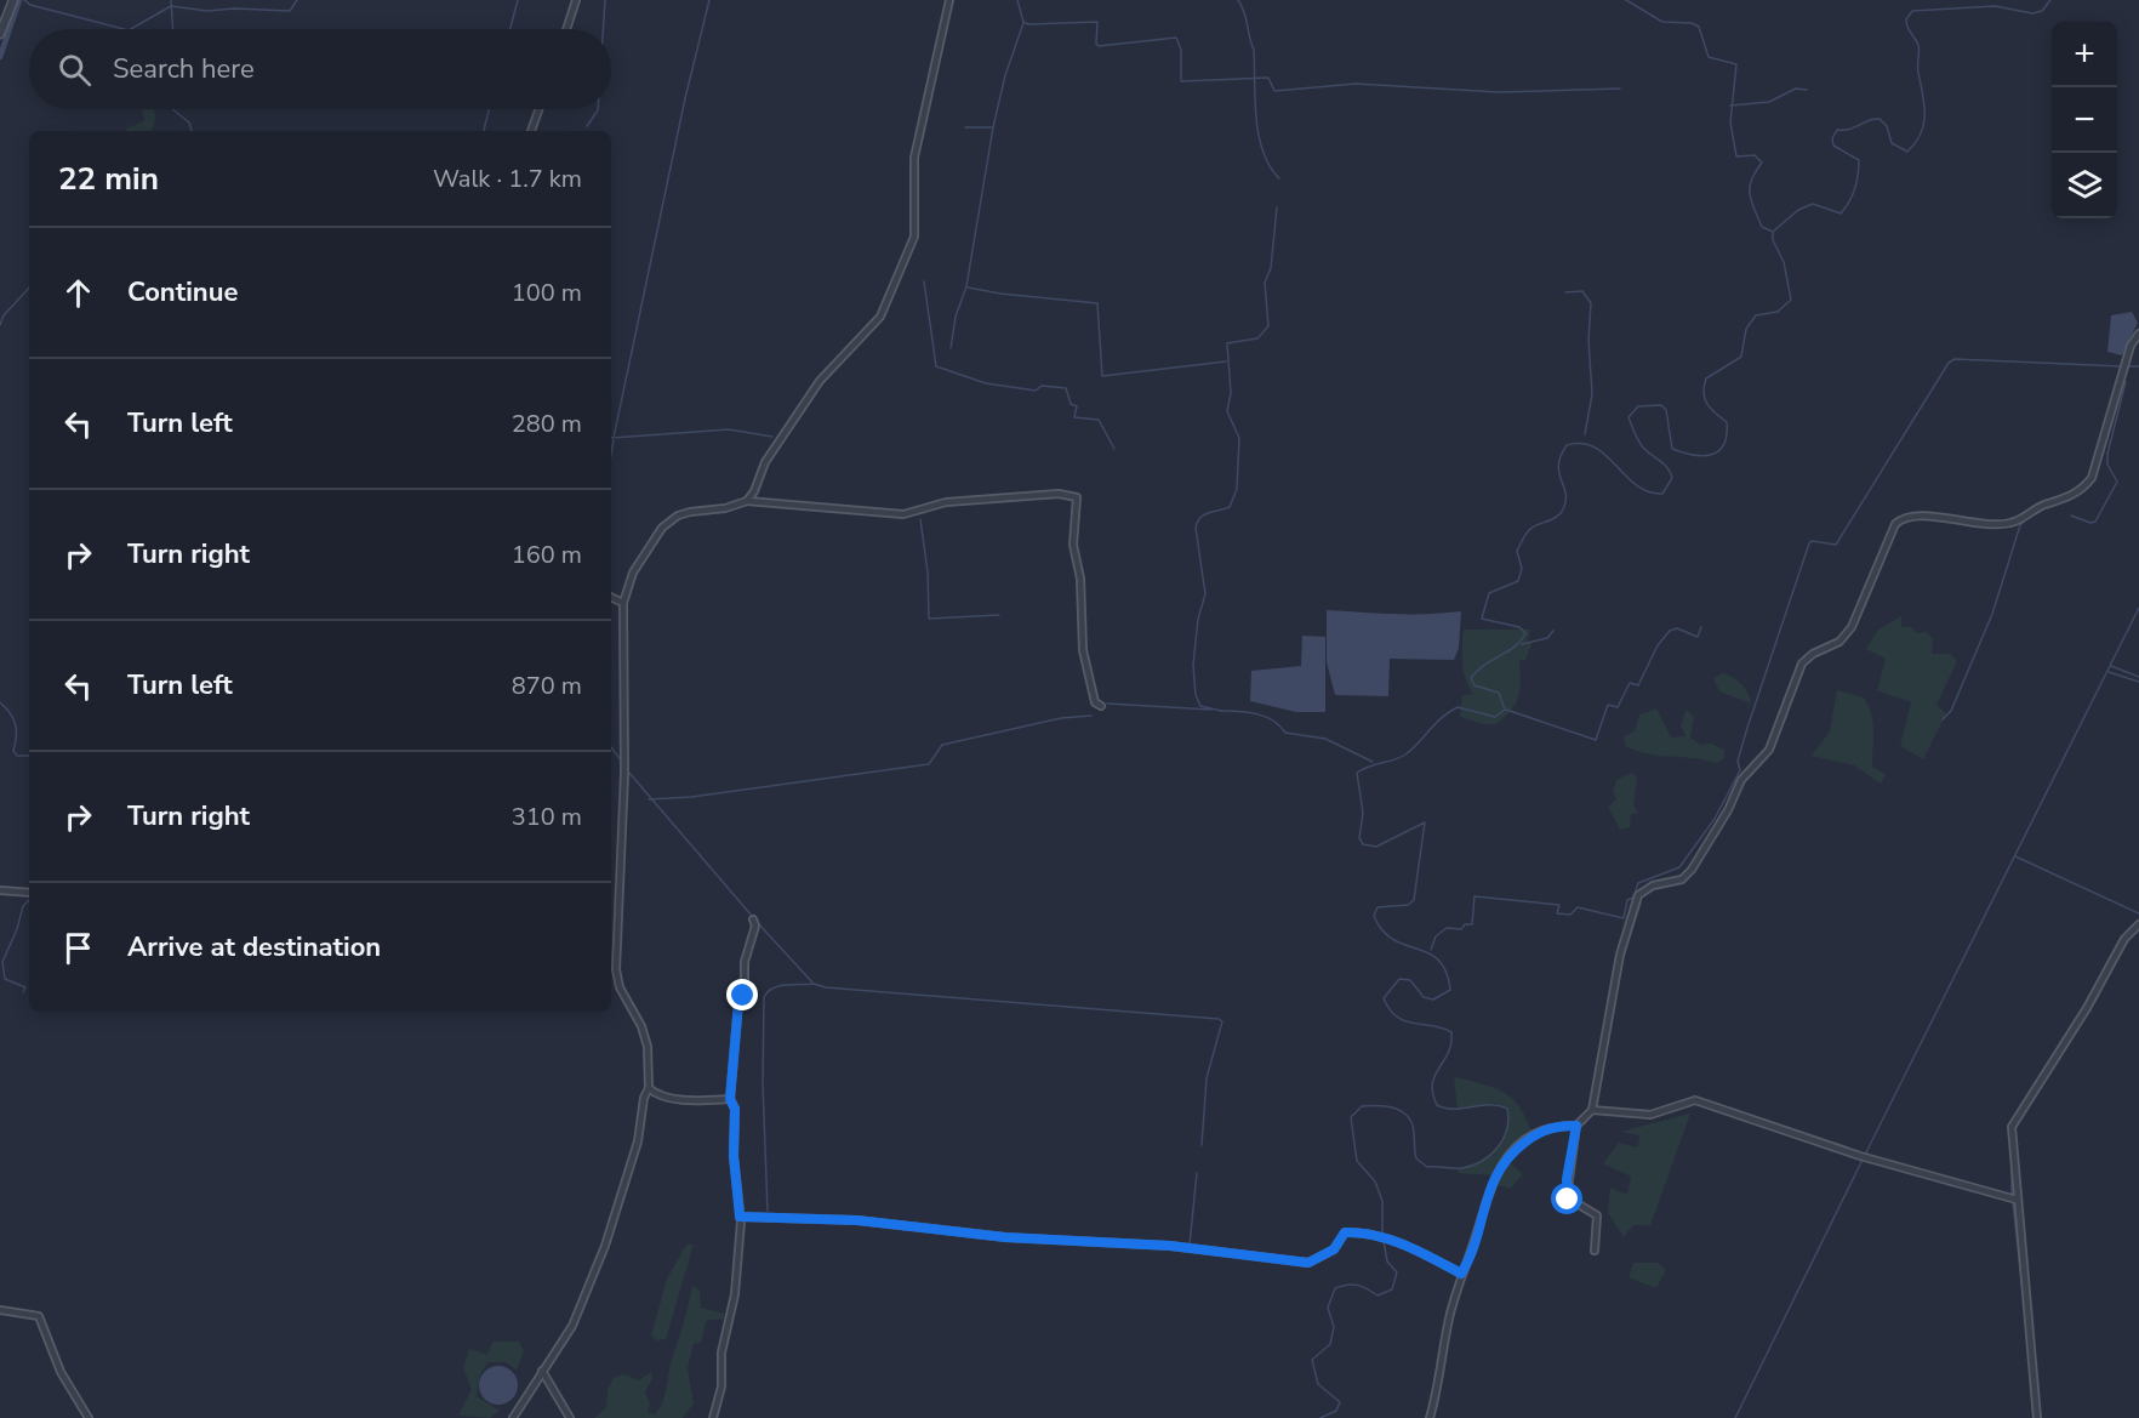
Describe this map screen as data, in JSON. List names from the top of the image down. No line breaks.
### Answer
{"page":{"map_buttons":["+","−"],"search":"Search here","heading":["22 min","Walk · 1.7 km"],"list":[["Continue","100 m"],["Turn left","280 m"],["Turn right","160 m"],["Turn left","870 m"],["Turn right","310 m"],"Arrive at destination"]}}
